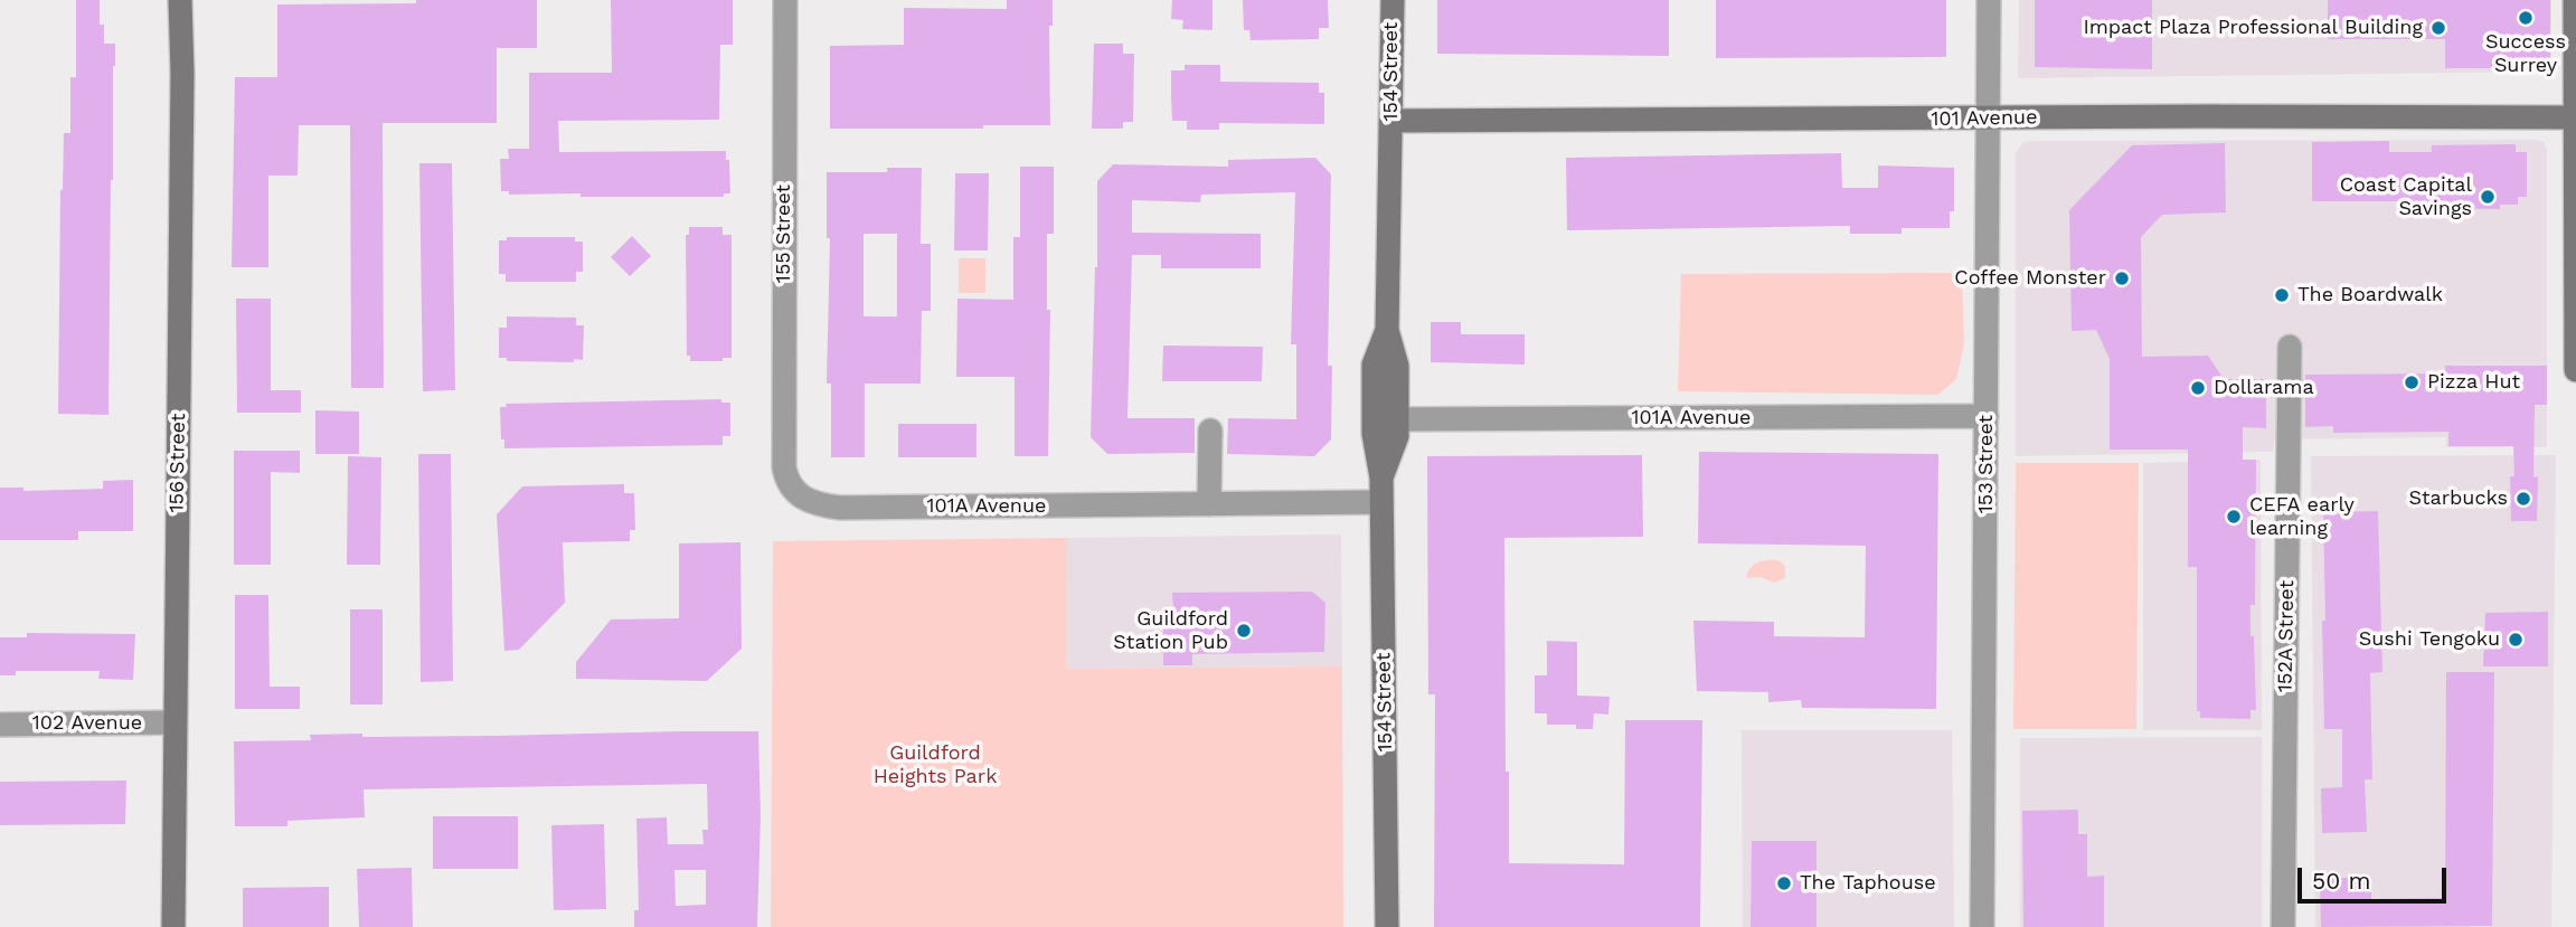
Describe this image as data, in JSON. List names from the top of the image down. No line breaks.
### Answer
{"streets":{"main road":["154 Street","101 Avenue","156 Street"],"street":["155 Street","101A Avenue","153 Street","152A Street","102 Avenue"]},"crossings":[["154 Street","101 Avenue"],["154 Street","101A Avenue"],["101 Avenue","153 Street"],["155 Street","101A Avenue"],["101A Avenue","153 Street"],["156 Street","102 Avenue"]],"parks":["Guildford Heights Park"],"places":["Success Surrey","Impact Plaza Professional Building","Coast Capital Savings","Coffee Monster","The Boardwalk","Pizza Hut","Dollarama","Starbucks","CEFA early learning","Guildford Station Pub","Sushi Tengoku","The Taphouse"],"scale_bar":"50 m"}
